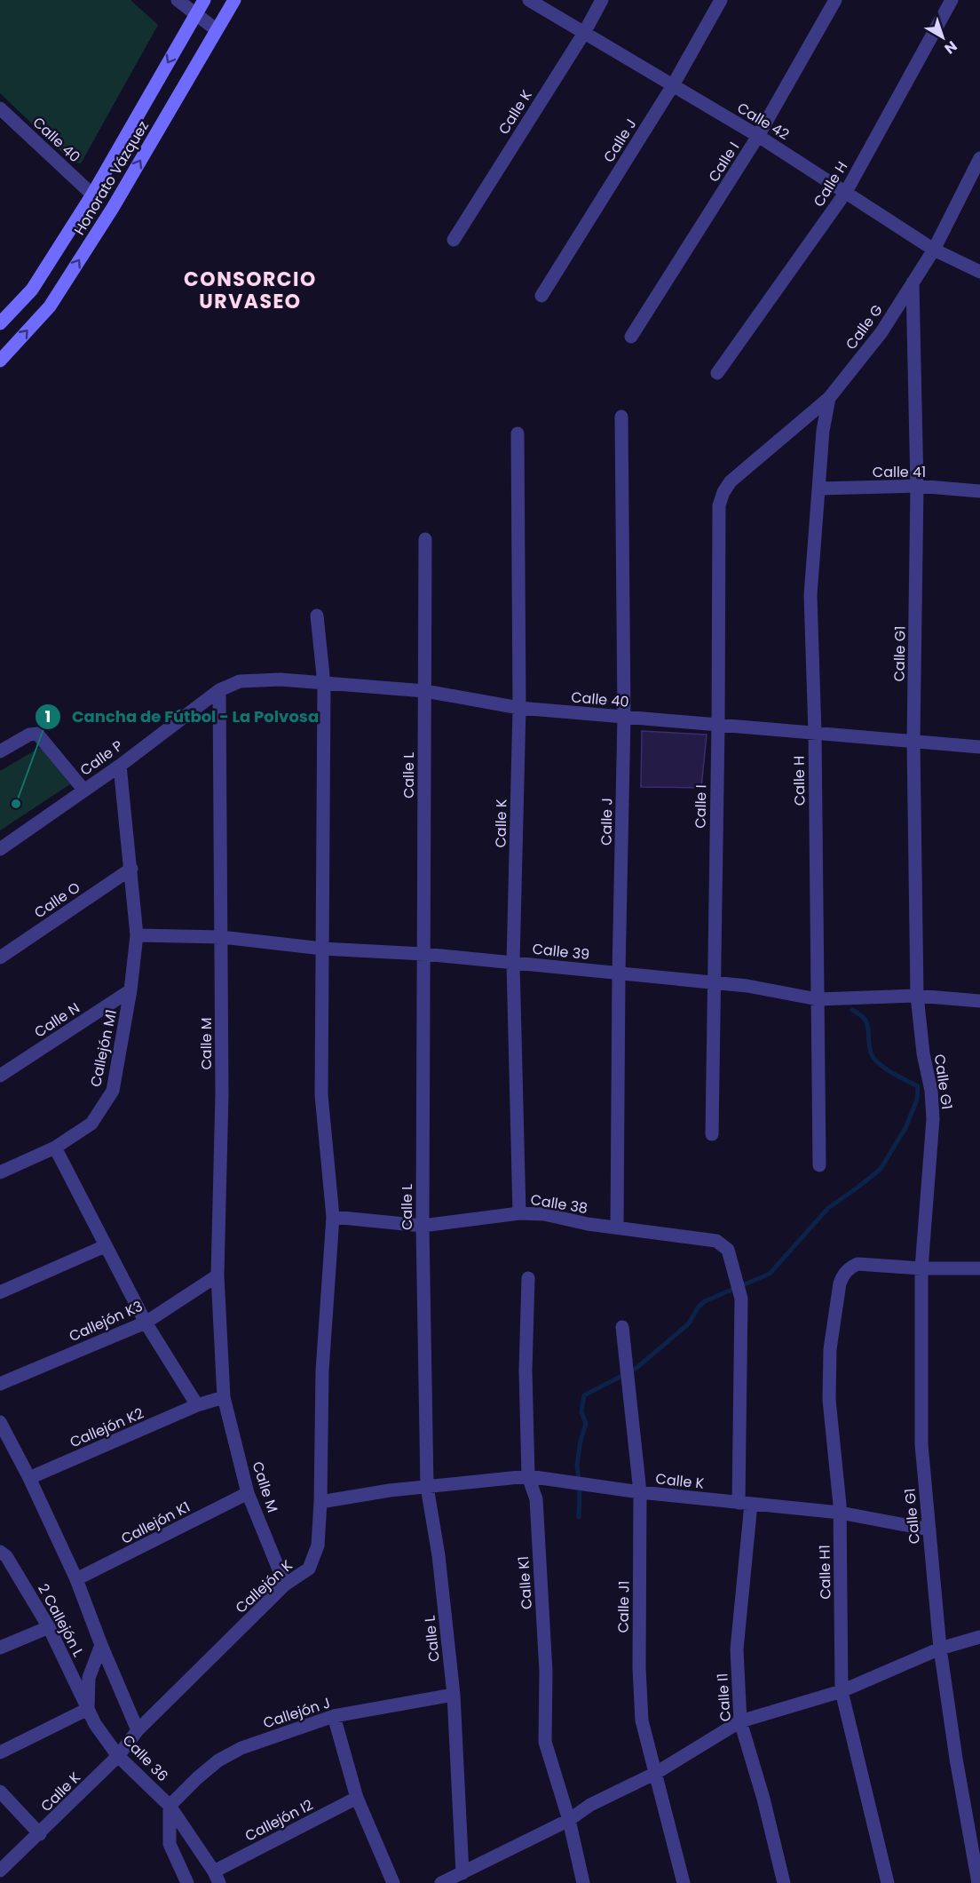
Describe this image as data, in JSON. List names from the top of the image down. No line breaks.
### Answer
{"streets":{"street":["Calle K","Calle 42","Calle 40","Calle J","Calle I","Honorato Vázquez","Calle H","Calle G","Calle 41","Calle G1","Calle P","Calle L","Calle O","Calle 39","Calle N","Calle M","Callejón M1","Calle 38","Callejón K3","Callejón K2","Callejón K1","Calle H1","Calle K1","Callejón K","Calle J1","2 Callejón L","Calle I1","Callejón J","Calle 36","Callejón I2"]},"crossings":[["Calle K","Calle 42"],["Calle K","Calle 40"],["Calle K","Calle G1"],["Calle K","Calle L"],["Calle K","Calle 39"],["Calle K","Calle 38"],["Calle K","Calle H1"],["Calle K","Calle K1"],["Calle K","Callejón K"],["Calle K","Calle J1"],["Calle K","Calle I1"],["Calle K","Calle 36"],["Calle 42","Calle J"],["Calle 42","Calle I"],["Calle 42","Calle H"],["Calle 42","Calle G"],["Calle 40","Calle J"],["Calle 40","Calle I"],["Calle 40","Honorato Vázquez"],["Calle 40","Calle H"],["Calle 40","Calle G1"],["Calle 40","Calle P"],["Calle 40","Calle L"],["Calle 40","Calle M"],["Calle 40","Callejón K"],["Calle J","Calle 39"],["Calle J","Calle 38"],["Calle I","Calle G"],["Calle I","Calle 39"],["Calle H","Calle G"],["Calle H","Calle 41"],["Calle H","Calle 39"],["Calle G","Calle G1"],["Calle 41","Calle G1"],["Calle G1","Calle 39"],["Calle G1","Calle H1"],["Calle P","Calle M"],["Calle P","Callejón M1"],["Calle L","Calle 39"],["Calle L","Calle 38"],["Calle L","Callejón J"],["Calle O","Callejón M1"],["Calle 39","Calle M"],["Calle 39","Callejón M1"],["Calle 39","Callejón K"],["Calle N","Callejón M1"],["Calle M","Callejón K3"],["Calle M","Callejón K1"],["Calle M","Callejón K"],["Calle 38","Callejón K"],["Calle 38","Calle I1"],["Callejón K2","Calle 36"],["Callejón K1","Calle 36"],["Callejón K","Calle 36"],["2 Callejón L","Calle 36"],["Callejón J","Calle 36"],["Calle 36","Callejón I2"]],"districts":["CONSORCIO URVASEO"],"places":["Cancha de Fútbol - La Polvosa"],"north":"bottom right"}
